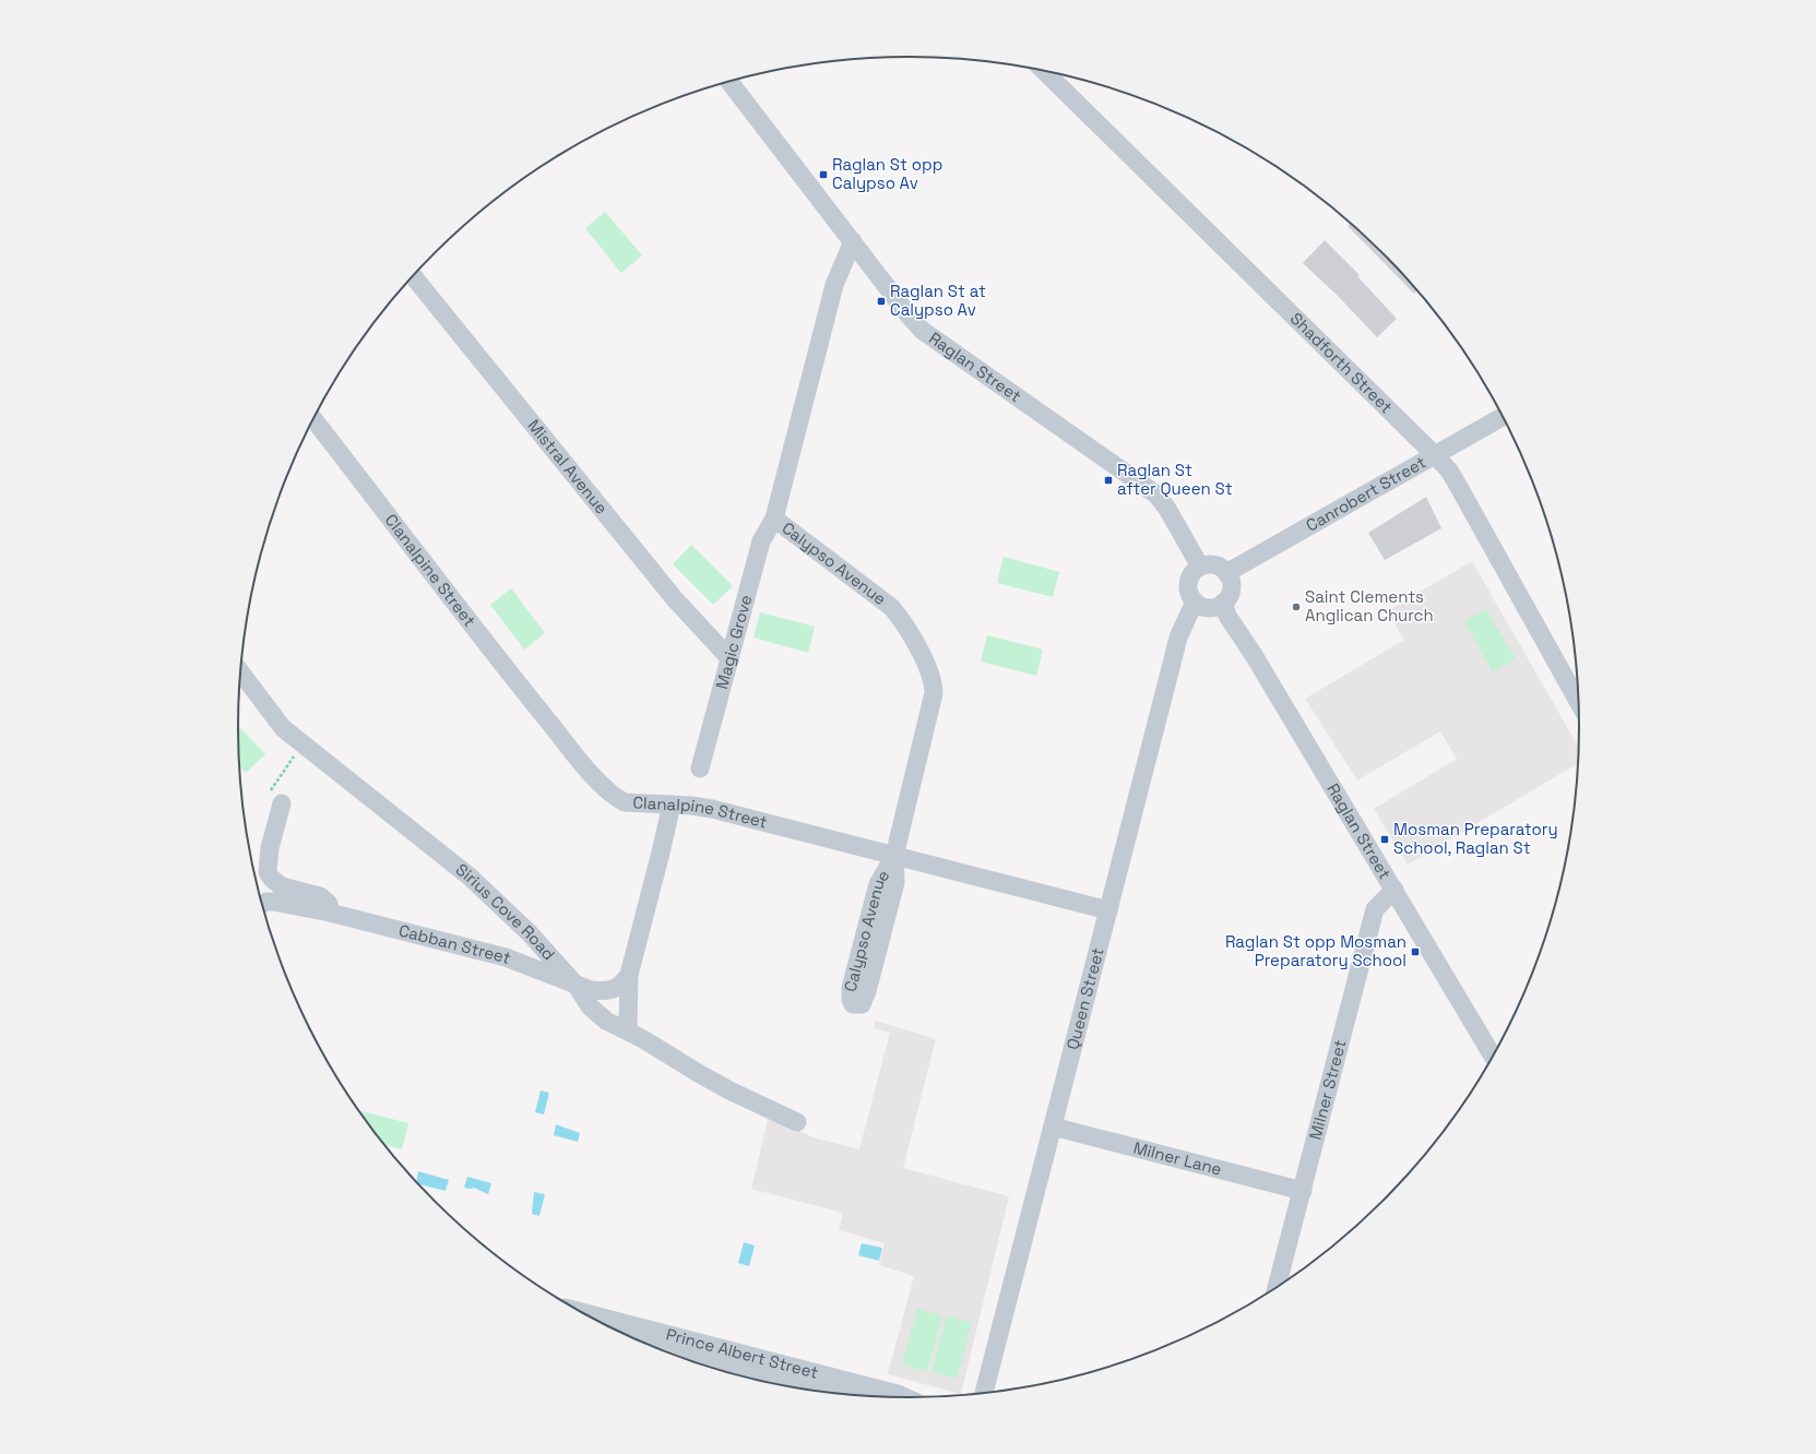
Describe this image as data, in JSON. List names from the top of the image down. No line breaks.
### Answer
{"streets":{"street":["Shadforth Street","Raglan Street","Mistral Avenue","Canrobert Street","Calypso Avenue","Clanalpine Street","Magic Grove","Sirius Cove Road","Cabban Street","Queen Street","Milner Street","Milner Lane","Prince Albert Street"]},"crossings":[["Shadforth Street","Canrobert Street"],["Raglan Street","Canrobert Street"],["Raglan Street","Calypso Avenue"],["Raglan Street","Queen Street"],["Raglan Street","Milner Street"],["Mistral Avenue","Magic Grove"],["Canrobert Street","Queen Street"],["Calypso Avenue","Clanalpine Street"],["Calypso Avenue","Magic Grove"],["Clanalpine Street","Queen Street"],["Sirius Cove Road","Cabban Street"],["Queen Street","Milner Lane"],["Milner Street","Milner Lane"]],"places":{"transit":["Raglan St opp Calypso Av","Raglan St at Calypso Av","Raglan St after Queen St","Mosman Preparatory School, Raglan St","Raglan St opp Mosman Preparatory School"],"other":["Saint Clements Anglican Church"]}}
